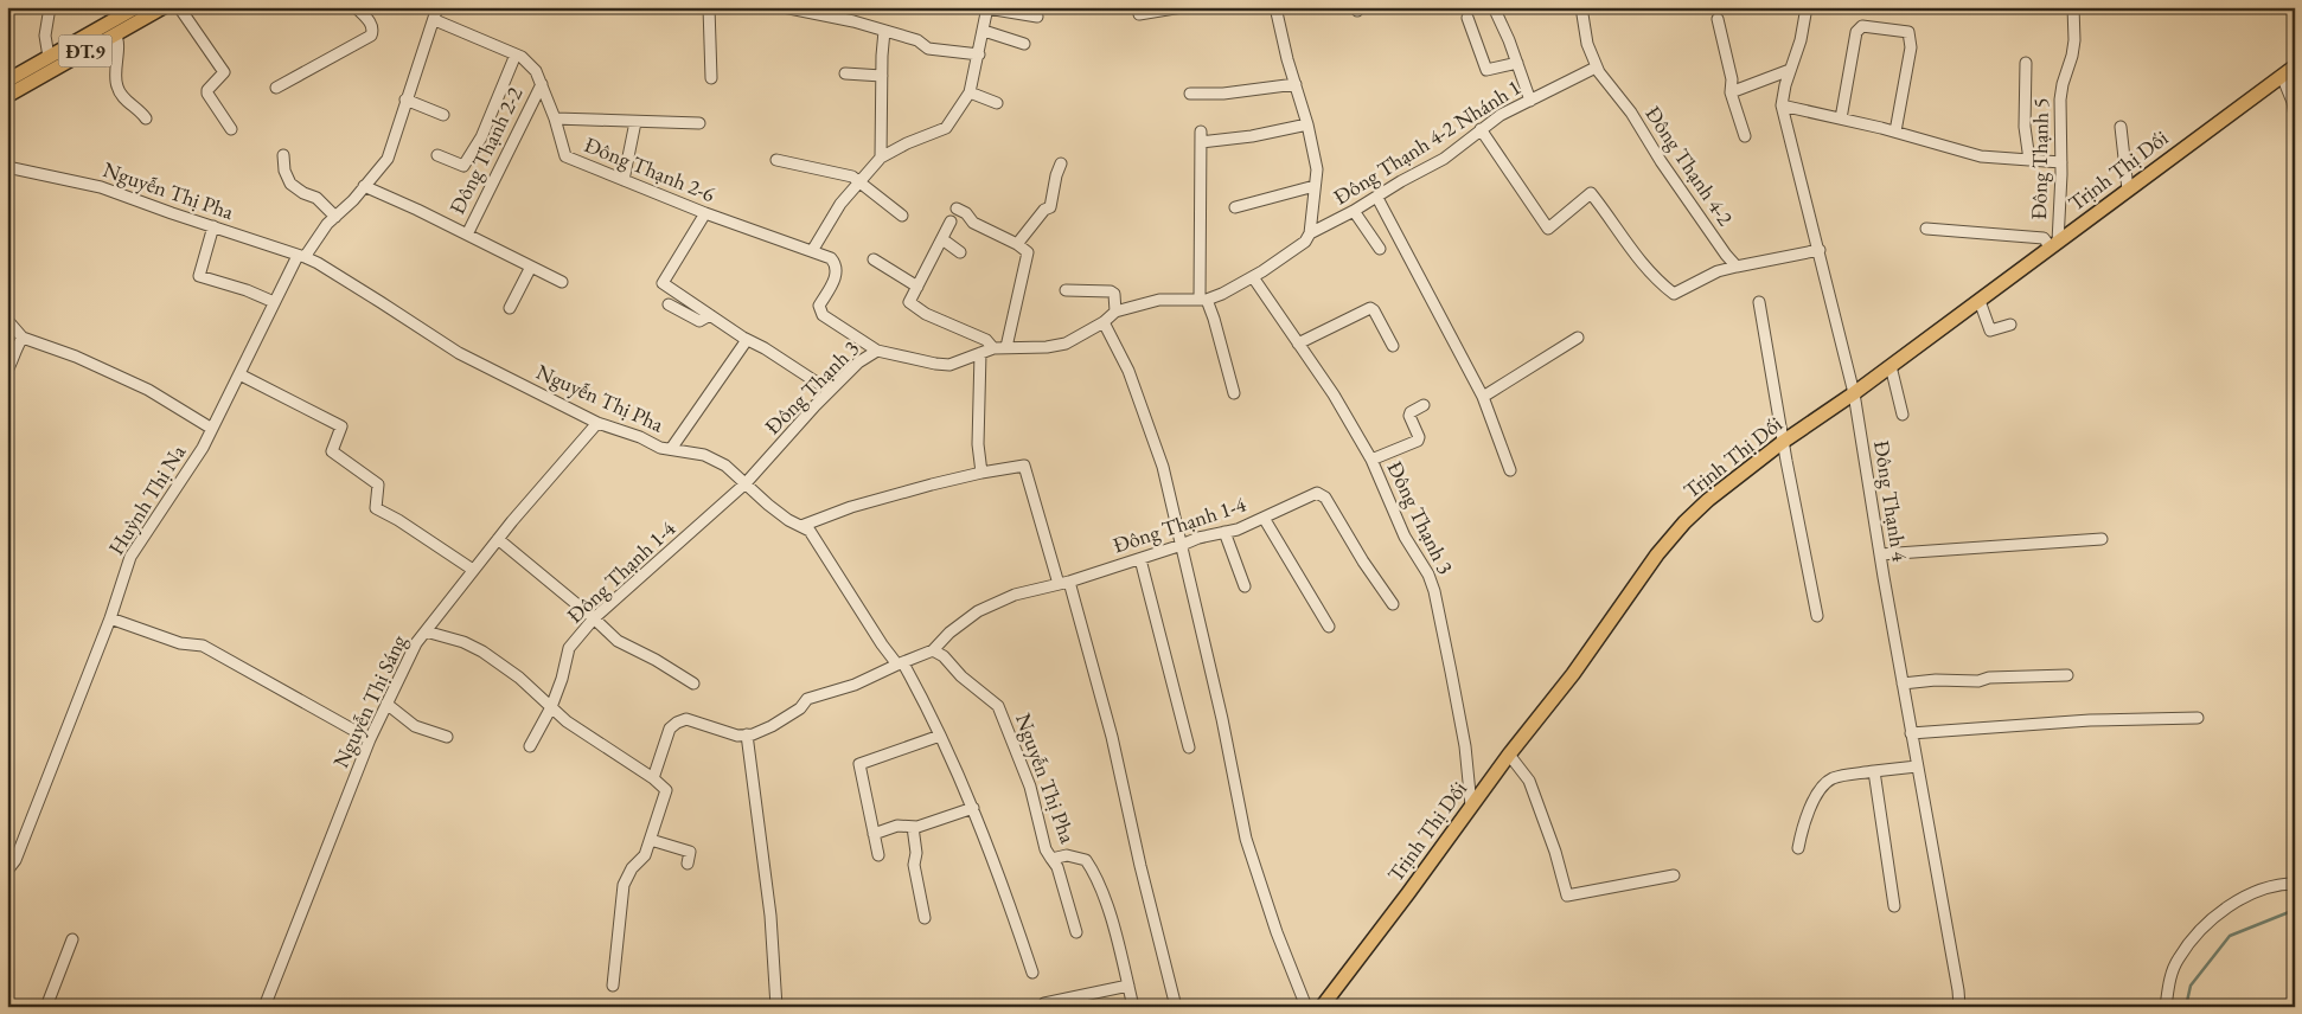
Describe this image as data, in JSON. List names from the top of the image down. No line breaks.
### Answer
{"streets":{"main road":["ĐT.9","Trịnh Thị Dối"],"street":["Đông Thạnh 4-2 Nhánh 1","Đông Thạnh 2-2","Đông Thạnh 5","Đông Thạnh 4-2","Đông Thạnh 2-6","Nguyễn Thị Pha","Đông Thạnh 3","Huỳnh Thị Na","Đông Thạnh 4","Đông Thạnh 1-4","Nguyễn Thị Sáng"]},"crossings":[["Đông Thạnh 4-2 Nhánh 1","Đông Thạnh 4-2"],["Đông Thạnh 4-2 Nhánh 1","Đông Thạnh 3"],["Đông Thạnh 2-2","Đông Thạnh 2-6"],["Đông Thạnh 5","Trịnh Thị Dối"],["Đông Thạnh 2-6","Đông Thạnh 3"],["Đông Thạnh 2-6","Huỳnh Thị Na"],["Trịnh Thị Dối","Đông Thạnh 3"],["Trịnh Thị Dối","Đông Thạnh 4"],["Nguyễn Thị Pha","Đông Thạnh 3"],["Nguyễn Thị Pha","Huỳnh Thị Na"],["Nguyễn Thị Pha","Đông Thạnh 1-4"],["Nguyễn Thị Pha","Nguyễn Thị Sáng"],["Đông Thạnh 3","Đông Thạnh 1-4"]]}
